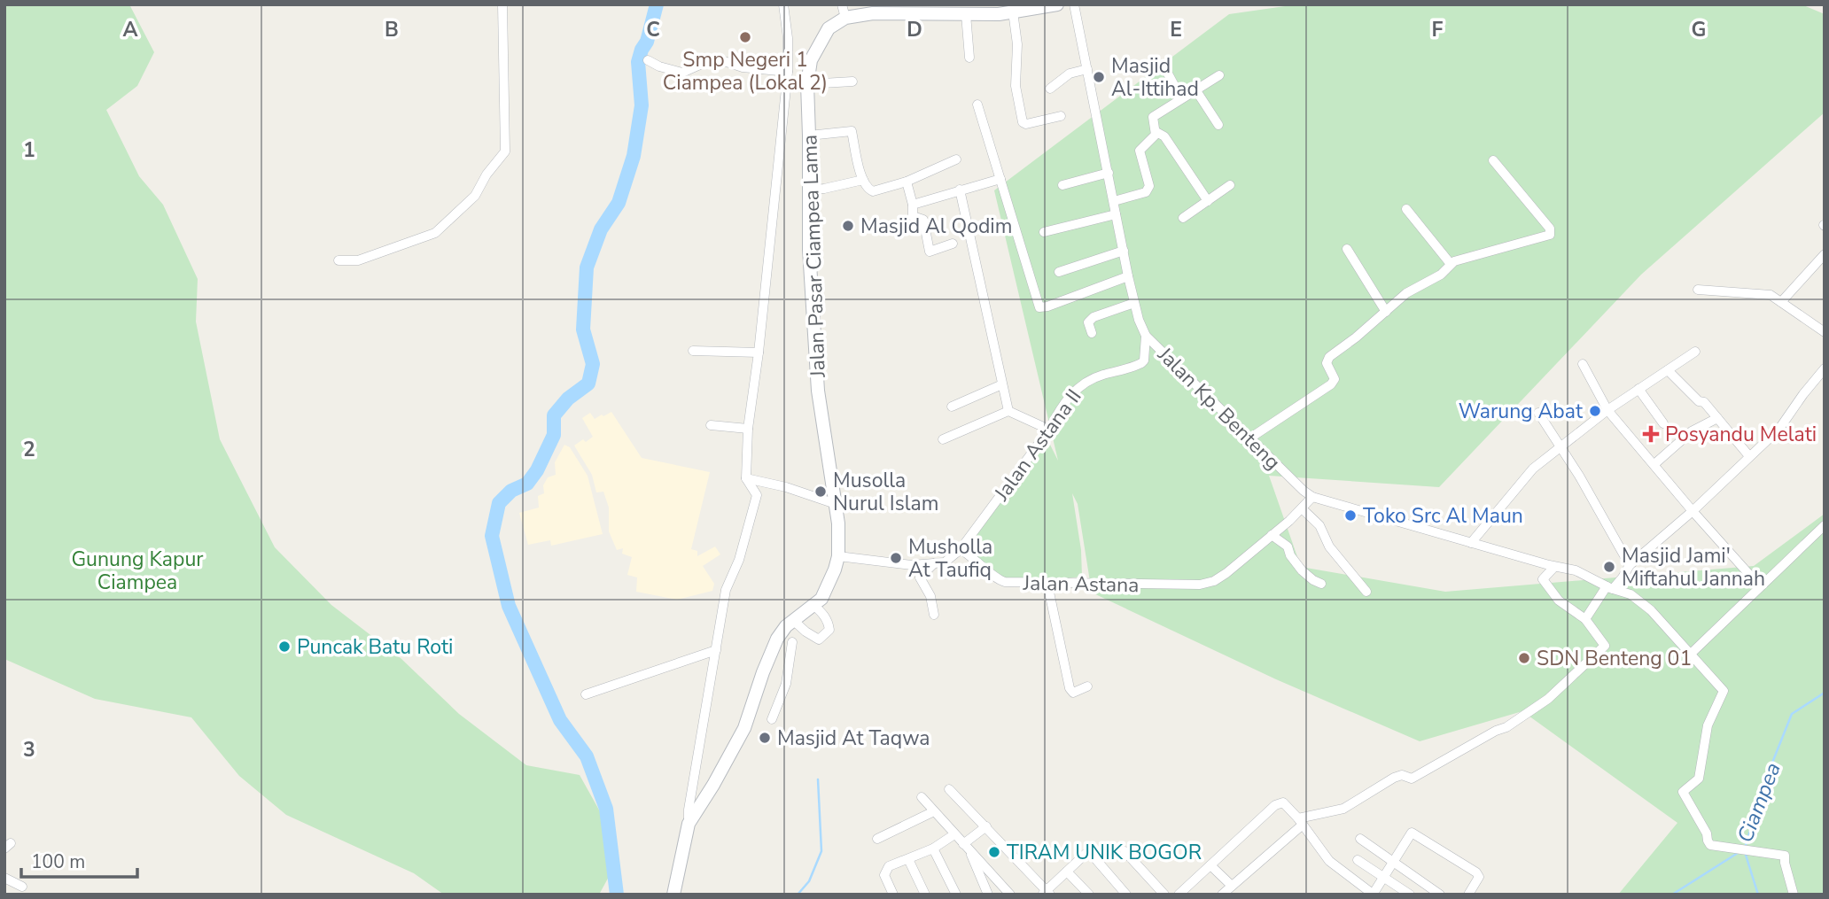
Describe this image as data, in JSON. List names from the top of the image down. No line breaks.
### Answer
{"streets":{"main road":["Jalan Pasar Ciampea Lama"],"street":["Jalan Kp. Benteng","Jalan Astana II","Jalan Astana"]},"crossings":[["Jalan Kp. Benteng","Jalan Astana II"],["Jalan Kp. Benteng","Jalan Astana"],["Jalan Astana II","Jalan Astana"]],"water":["Ciampea"],"parks":["Gunung Kapur Ciampea"],"places":{"other":["Smp Negeri 1 Ciampea (Lokal 2)","Masjid Al-Ittihad","Masjid Al Qodim","Warung Abat","Musolla Nurul Islam","Toko Src Al Maun","Musholla At Taufiq","Masjid Jami' Miftahul Jannah","Puncak Batu Roti","SDN Benteng 01","Masjid At Taqwa","TIRAM UNIK BOGOR"],"health":["Posyandu Melati"]},"scale_bar":"100 m","grid":{"columns":["A","B","C","D","E","F","G"],"rows":["1","2","3"]}}
